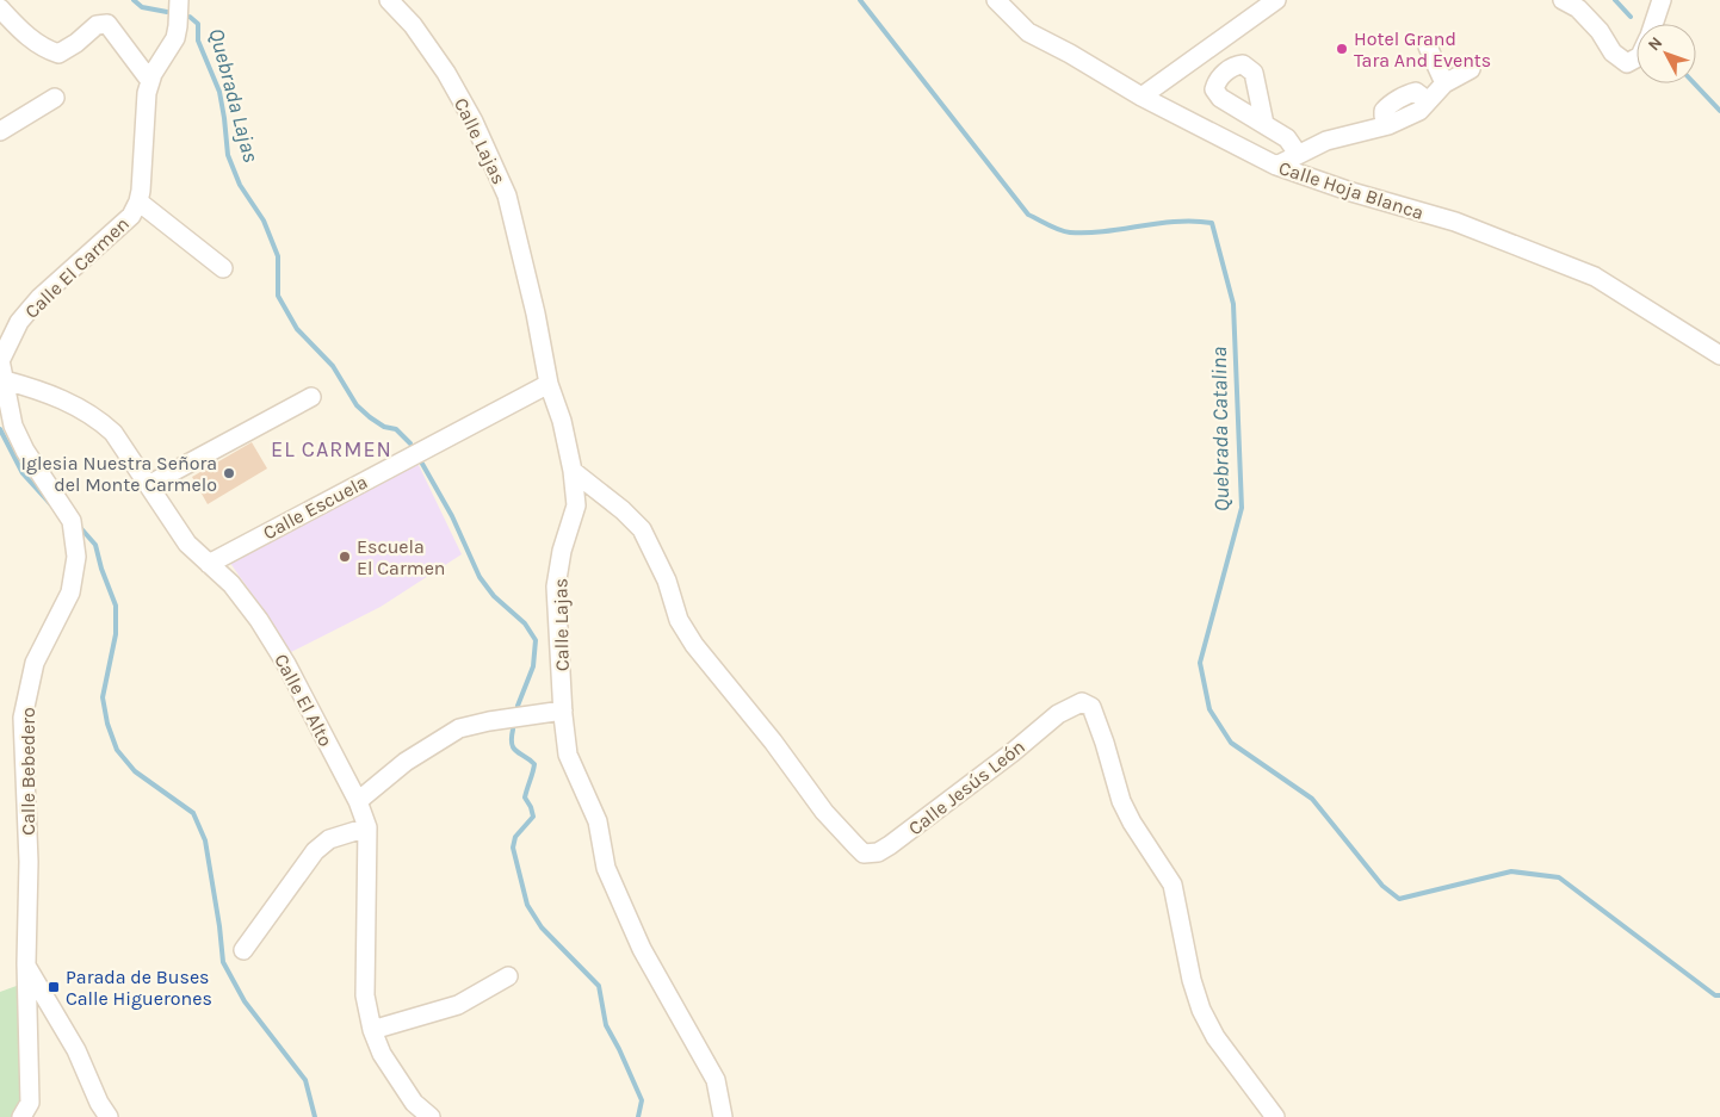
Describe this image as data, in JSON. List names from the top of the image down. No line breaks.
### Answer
{"streets":{"street":["Calle Lajas","Calle Hoja Blanca","Calle El Carmen","Calle Escuela","Calle El Alto","Calle Bebedero","Calle Jesús León"]},"crossings":[["Calle Lajas","Calle Escuela"],["Calle Lajas","Calle Jesús León"],["Calle El Carmen","Calle Bebedero"],["Calle Escuela","Calle El Alto"],["Calle El Alto","Calle Bebedero"]],"districts":["EL CARMEN"],"water":["Quebrada Lajas","Quebrada Catalina"],"places":{"other":["Hotel Grand Tara And Events","Iglesia Nuestra Señora del Monte Carmelo","Escuela El Carmen"],"transit":["Parada de Buses Calle Higuerones"]},"north":"top left"}
